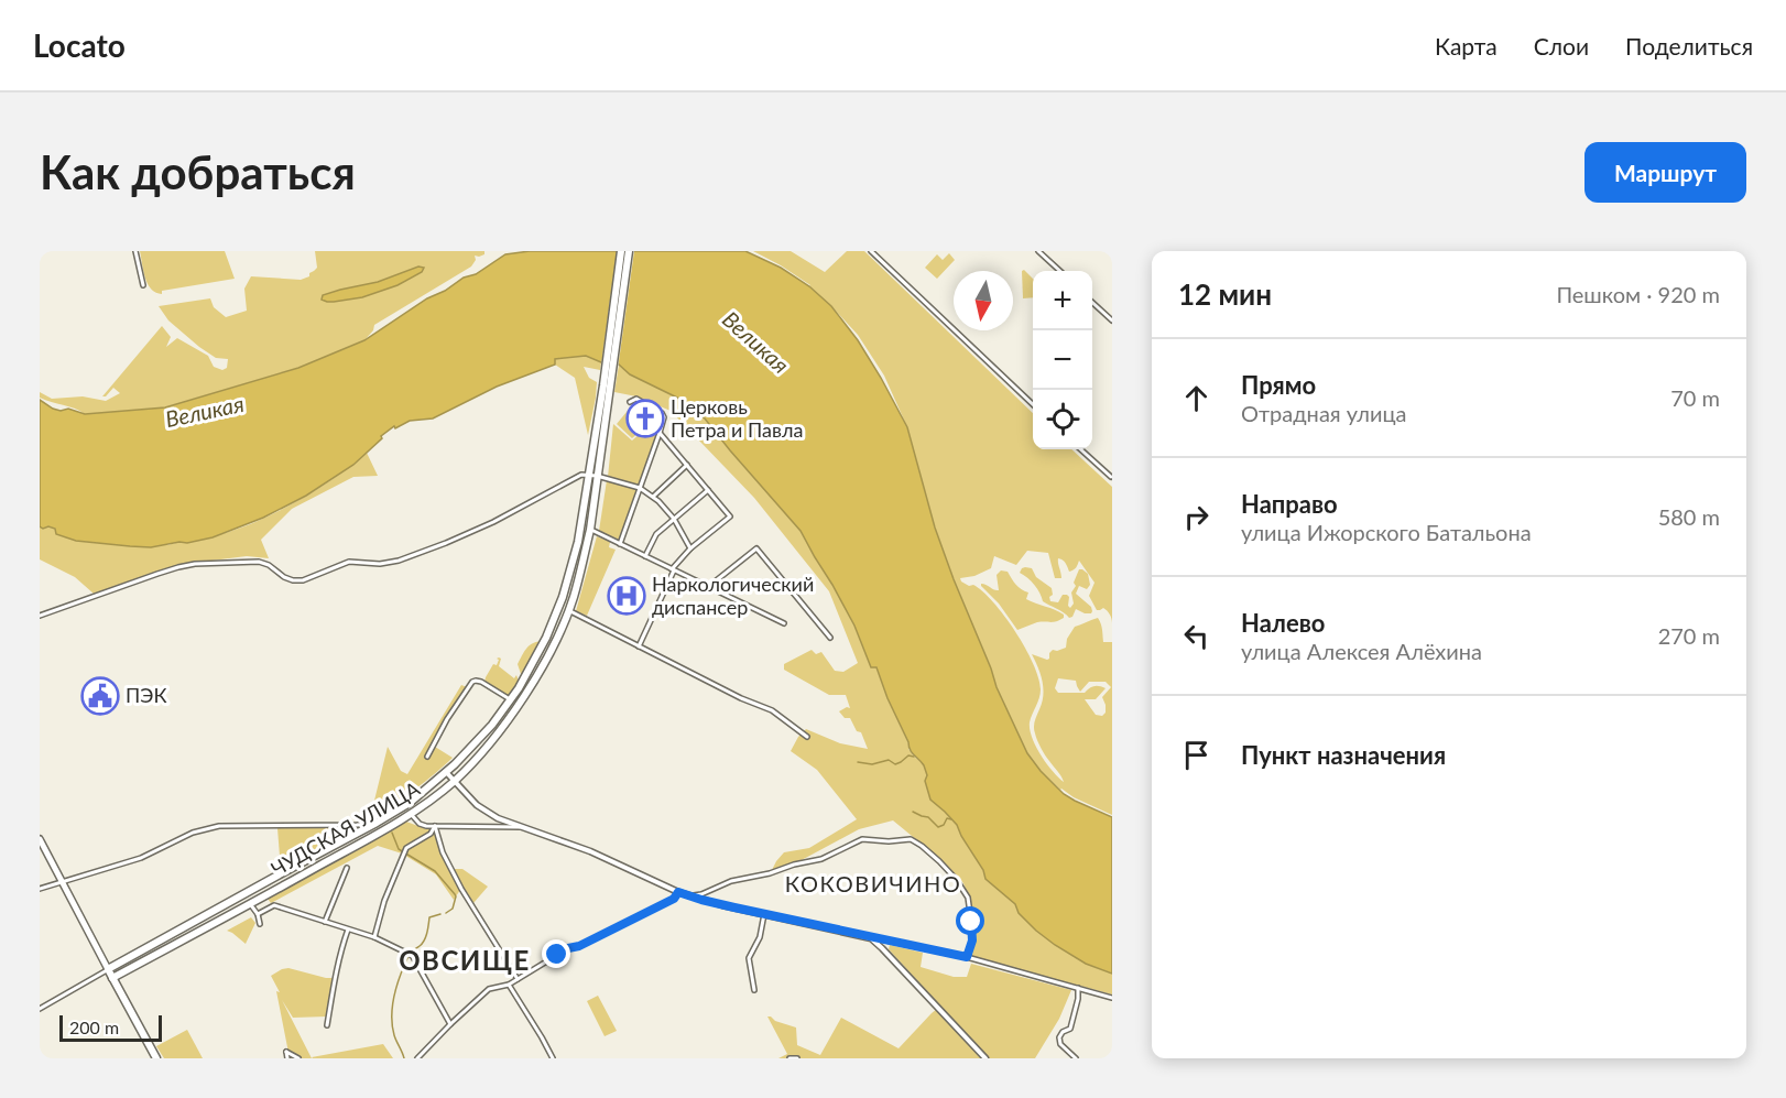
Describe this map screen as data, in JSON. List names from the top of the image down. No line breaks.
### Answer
{"streets":{"highway":["ЧУДСКАЯ УЛИЦА"]},"districts":["КОКОВИЧИНО","ОВСИЩЕ"],"water":["Великая"],"places":{"church":["Церковь Петра и Павла"],"hospital":["Наркологический диспансер"],"public building":["ПЭК"]},"scale_bar":"200 m","north":"bottom","page":{"header":"Locato","nav":["Карта","Слои","Поделиться"],"buttons":"Маршрут","title":"Как добраться","heading":["12 мин","Пешком · 920 m"],"map_buttons":["+","−"],"list":[["Прямо","Отрадная улица","70 m"],["Направо","улица Ижорского Батальона","580 m"],["Налево","улица Алексея Алёхина","270 m"],"Пункт назначения"],"scale":"200 m"}}
